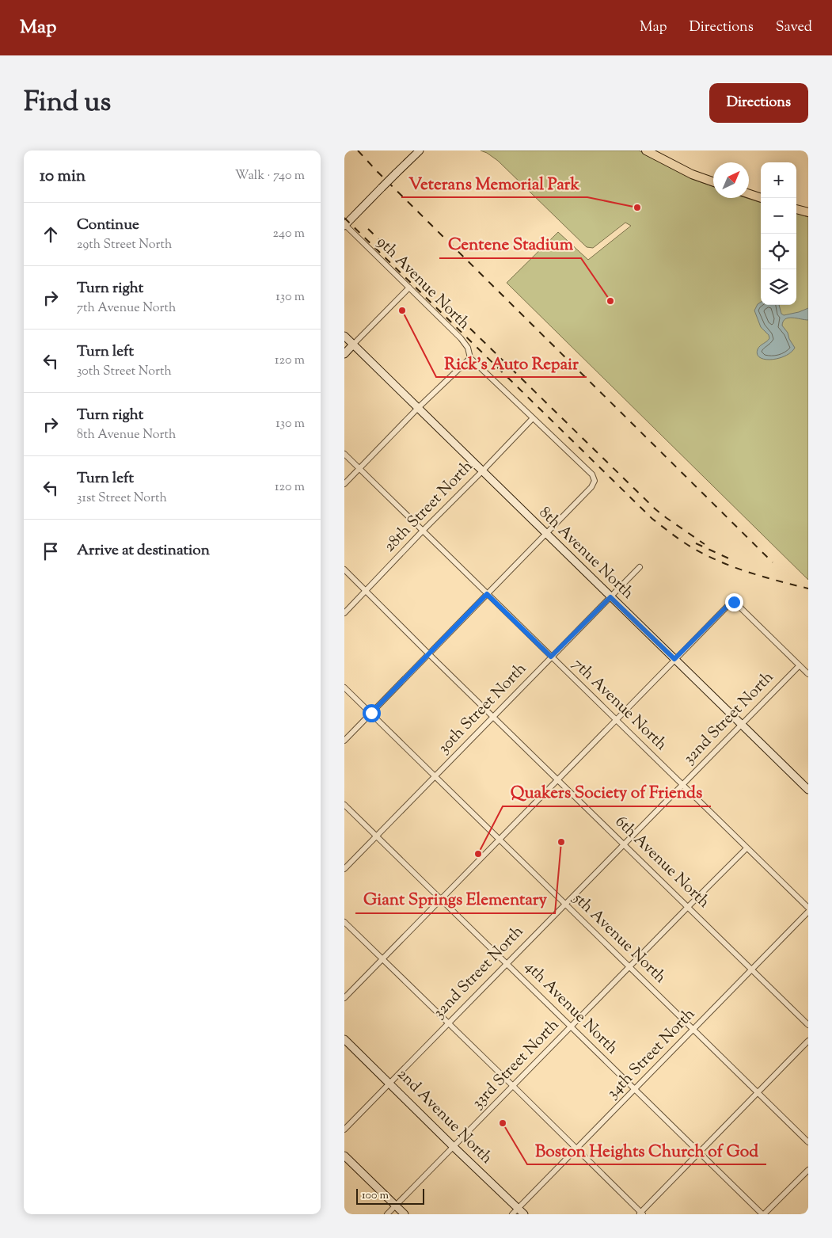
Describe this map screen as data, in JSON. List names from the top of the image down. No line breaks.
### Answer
{"streets":{"street":["9th Avenue North","28th Street North","8th Avenue North","7th Avenue North","30th Street North","32nd Street North","6th Avenue North","5th Avenue North","4th Avenue North","34th Street North","33rd Street North","2nd Avenue North"]},"crossings":[["9th Avenue North","28th Street North"],["9th Avenue North","8th Avenue North"],["28th Street North","8th Avenue North"],["28th Street North","7th Avenue North"],["28th Street North","6th Avenue North"],["8th Avenue North","30th Street North"],["8th Avenue North","32nd Street North"],["7th Avenue North","30th Street North"],["7th Avenue North","32nd Street North"],["7th Avenue North","33rd Street North"],["30th Street North","6th Avenue North"],["30th Street North","5th Avenue North"],["30th Street North","4th Avenue North"],["32nd Street North","6th Avenue North"],["32nd Street North","5th Avenue North"],["32nd Street North","4th Avenue North"],["32nd Street North","2nd Avenue North"],["6th Avenue North","34th Street North"],["6th Avenue North","33rd Street North"],["5th Avenue North","34th Street North"],["5th Avenue North","33rd Street North"],["4th Avenue North","34th Street North"],["4th Avenue North","33rd Street North"],["34th Street North","2nd Avenue North"],["33rd Street North","2nd Avenue North"]],"places":["Veterans Memorial Park","Centene Stadium","Rick's Auto Repair","Giant Springs Elementary","Quakers Society of Friends","Boston Heights Church of God"],"scale_bar":"100 m","north":"top right","page":{"header":"Map","nav":["Map","Directions","Saved"],"title":"Find us","buttons":"Directions","heading":["10 min","Walk · 740 m"],"map_buttons":["+","−"],"list":[["Continue","29th Street North","240 m"],["Turn right","7th Avenue North","130 m"],["Turn left","30th Street North","120 m"],["Turn right","8th Avenue North","130 m"],["Turn left","31st Street North","120 m"],"Arrive at destination"],"scale":"100 m"}}
